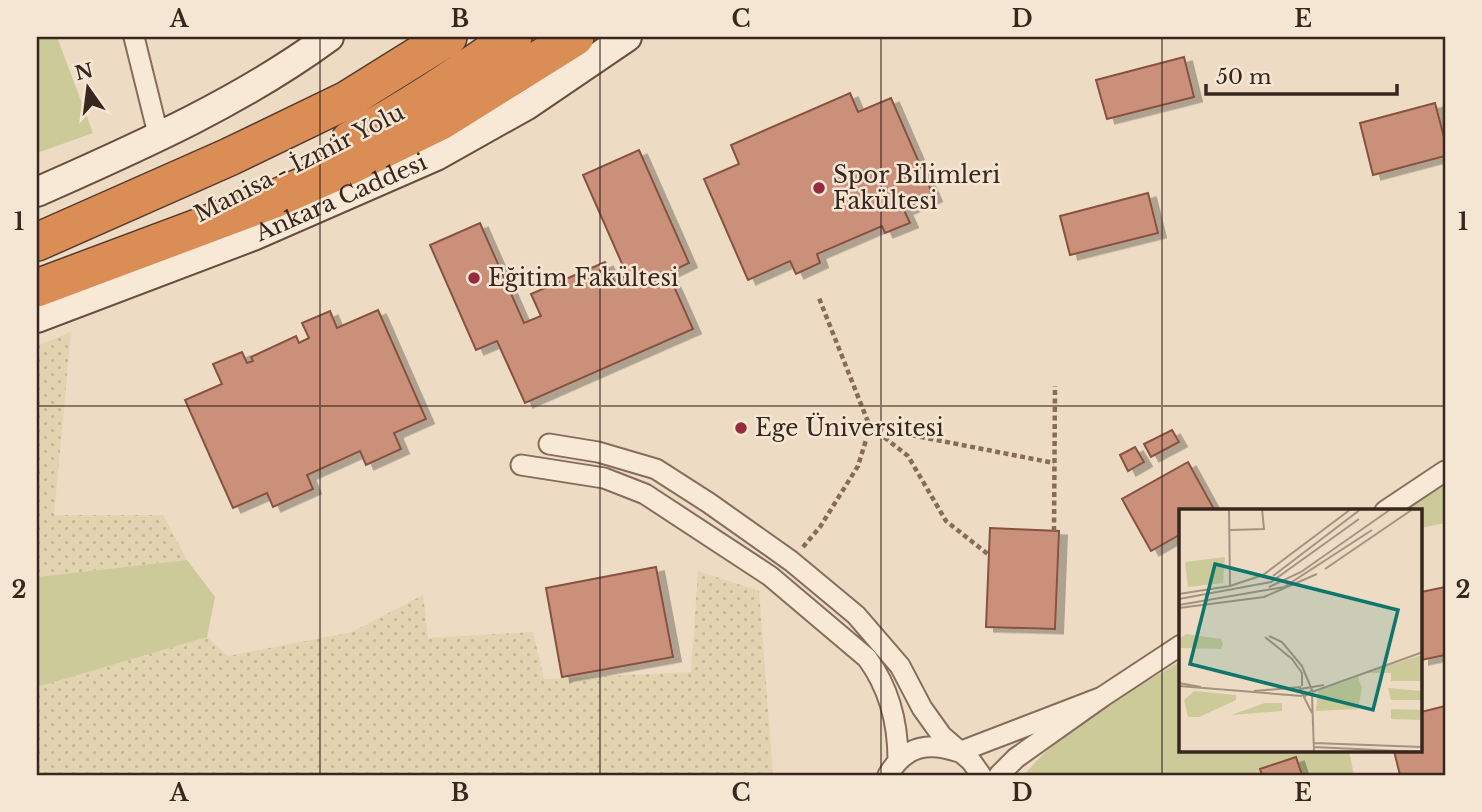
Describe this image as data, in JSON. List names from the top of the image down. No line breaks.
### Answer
{"streets":{"highway":["Manisa - İzmir Yolu","Ankara Caddesi"]},"crossings":[["Manisa - İzmir Yolu","Ankara Caddesi"]],"places":["Spor Bilimleri Fakültesi","Eğitim Fakültesi","Ege Üniversitesi"],"scale_bar":"50 m","north":"top","grid":{"columns":["A","B","C","D","E"],"rows":["1","2"]}}
